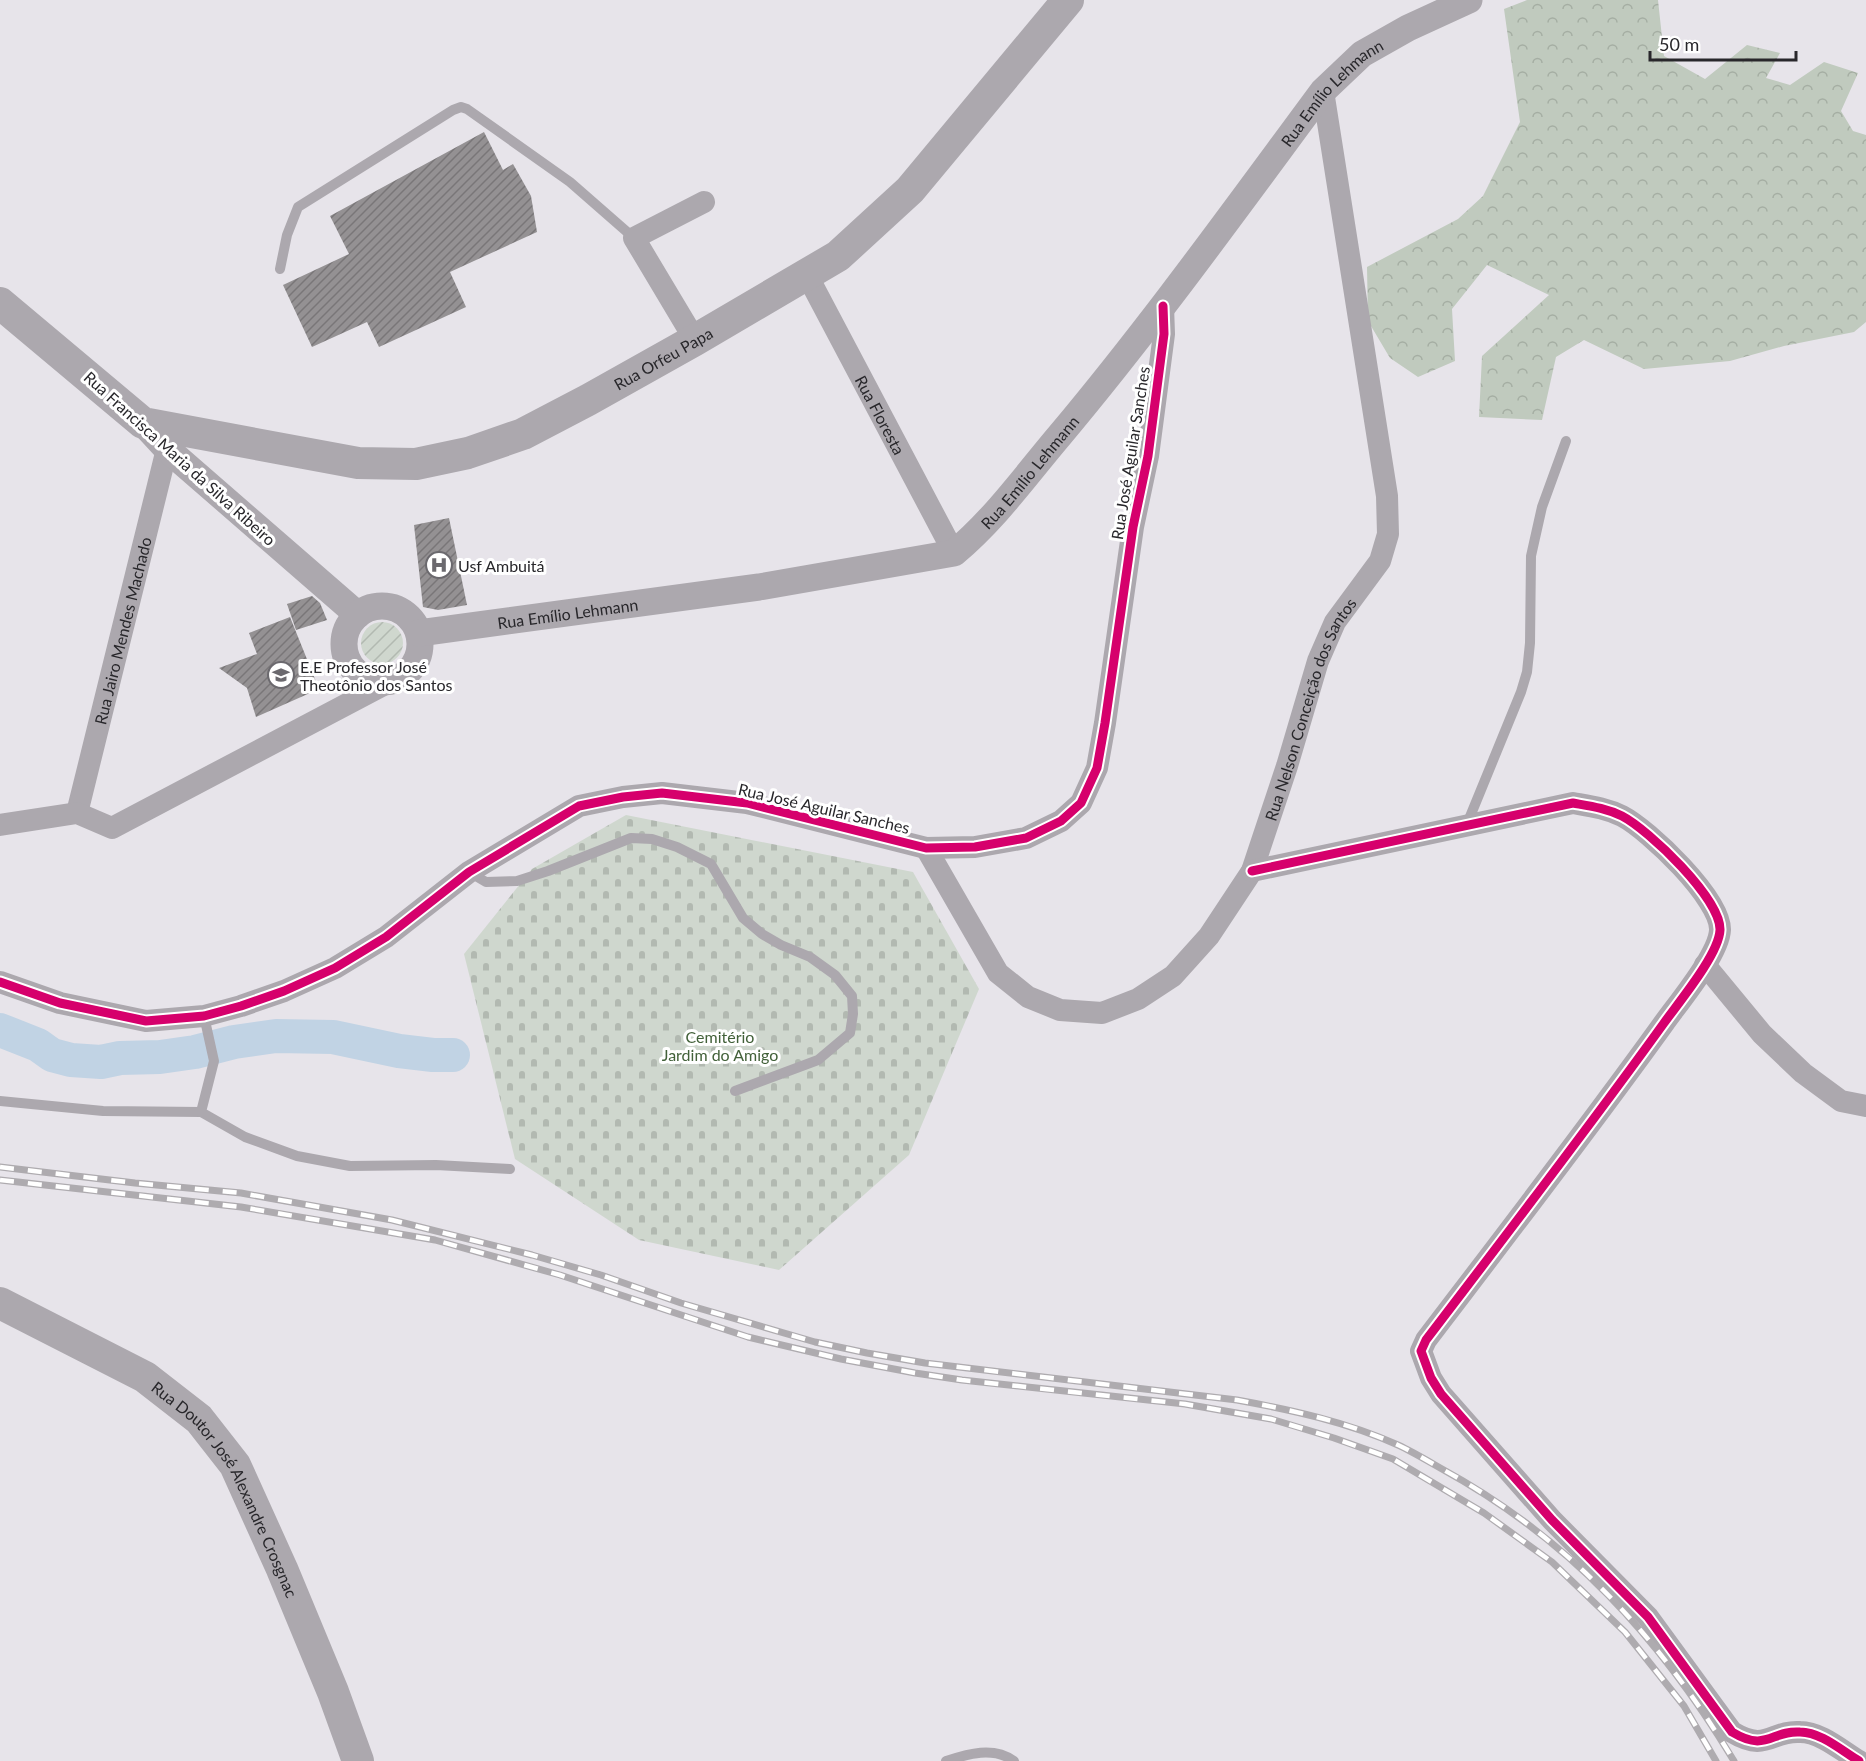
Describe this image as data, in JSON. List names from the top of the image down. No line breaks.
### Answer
{"streets":{"main road":["Rua Orfeu Papa","Rua Francisca Maria da Silva Ribeiro","Rua Doutor José Alexandre Crosgnac"],"street":["Rua Emílio Lehmann","Rua Floresta","Rua José Aguilar Sanches","Rua Jairo Mendes Machado","Rua Nelson Conceição dos Santos"]},"crossings":[["Rua Emílio Lehmann","Rua Floresta"],["Rua Emílio Lehmann","Rua José Aguilar Sanches"],["Rua Emílio Lehmann","Rua Francisca Maria da Silva Ribeiro"],["Rua Emílio Lehmann","Rua Nelson Conceição dos Santos"],["Rua Orfeu Papa","Rua Floresta"],["Rua Orfeu Papa","Rua Francisca Maria da Silva Ribeiro"],["Rua José Aguilar Sanches","Rua Nelson Conceição dos Santos"],["Rua Francisca Maria da Silva Ribeiro","Rua Jairo Mendes Machado"]],"parks":["Cemitério Jardim do Amigo"],"places":{"hospital":["Usf Ambuitá"],"school or university":["E.E Professor José Theotônio dos Santos"]},"scale_bar":"50 m"}
